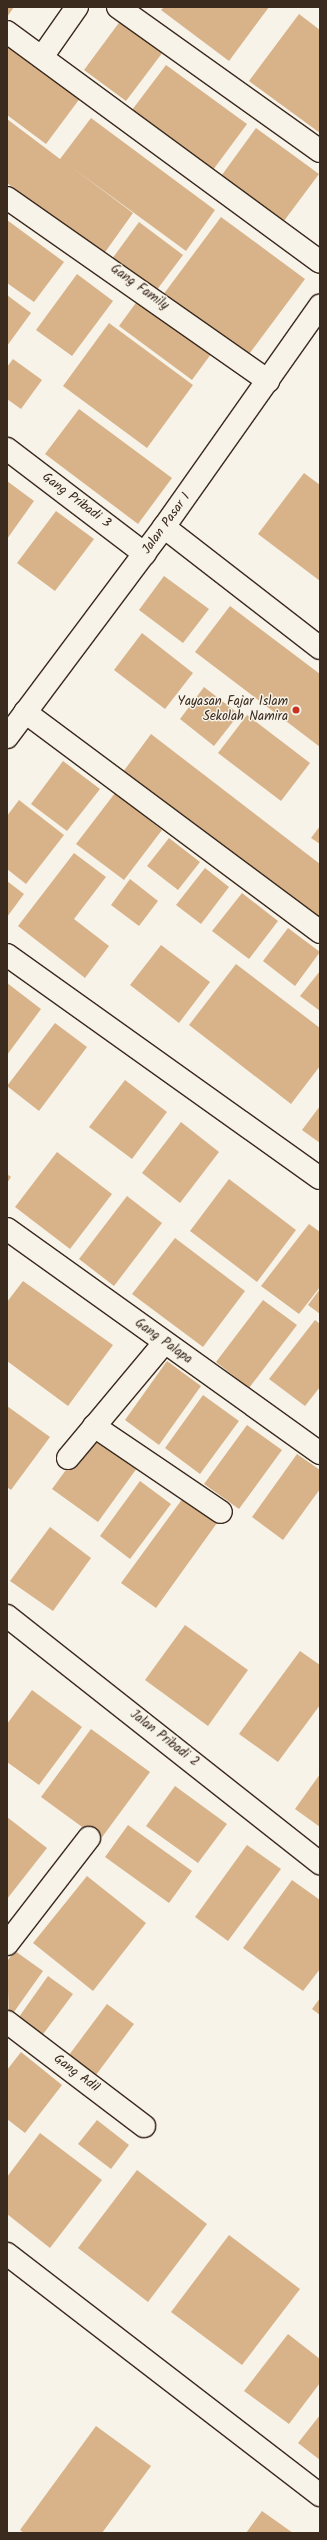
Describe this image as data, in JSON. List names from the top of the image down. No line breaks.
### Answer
{"streets":{"street":["Gang Family","Gang Pribadi 3","Jalan Pasar 1","Gang Palapa","Jalan Pribadi 2","Gang Adil"]},"crossings":[["Gang Family","Jalan Pasar 1"],["Gang Pribadi 3","Jalan Pasar 1"]],"places":["Yayasan Fajar Islam Sekolah Namira"]}
